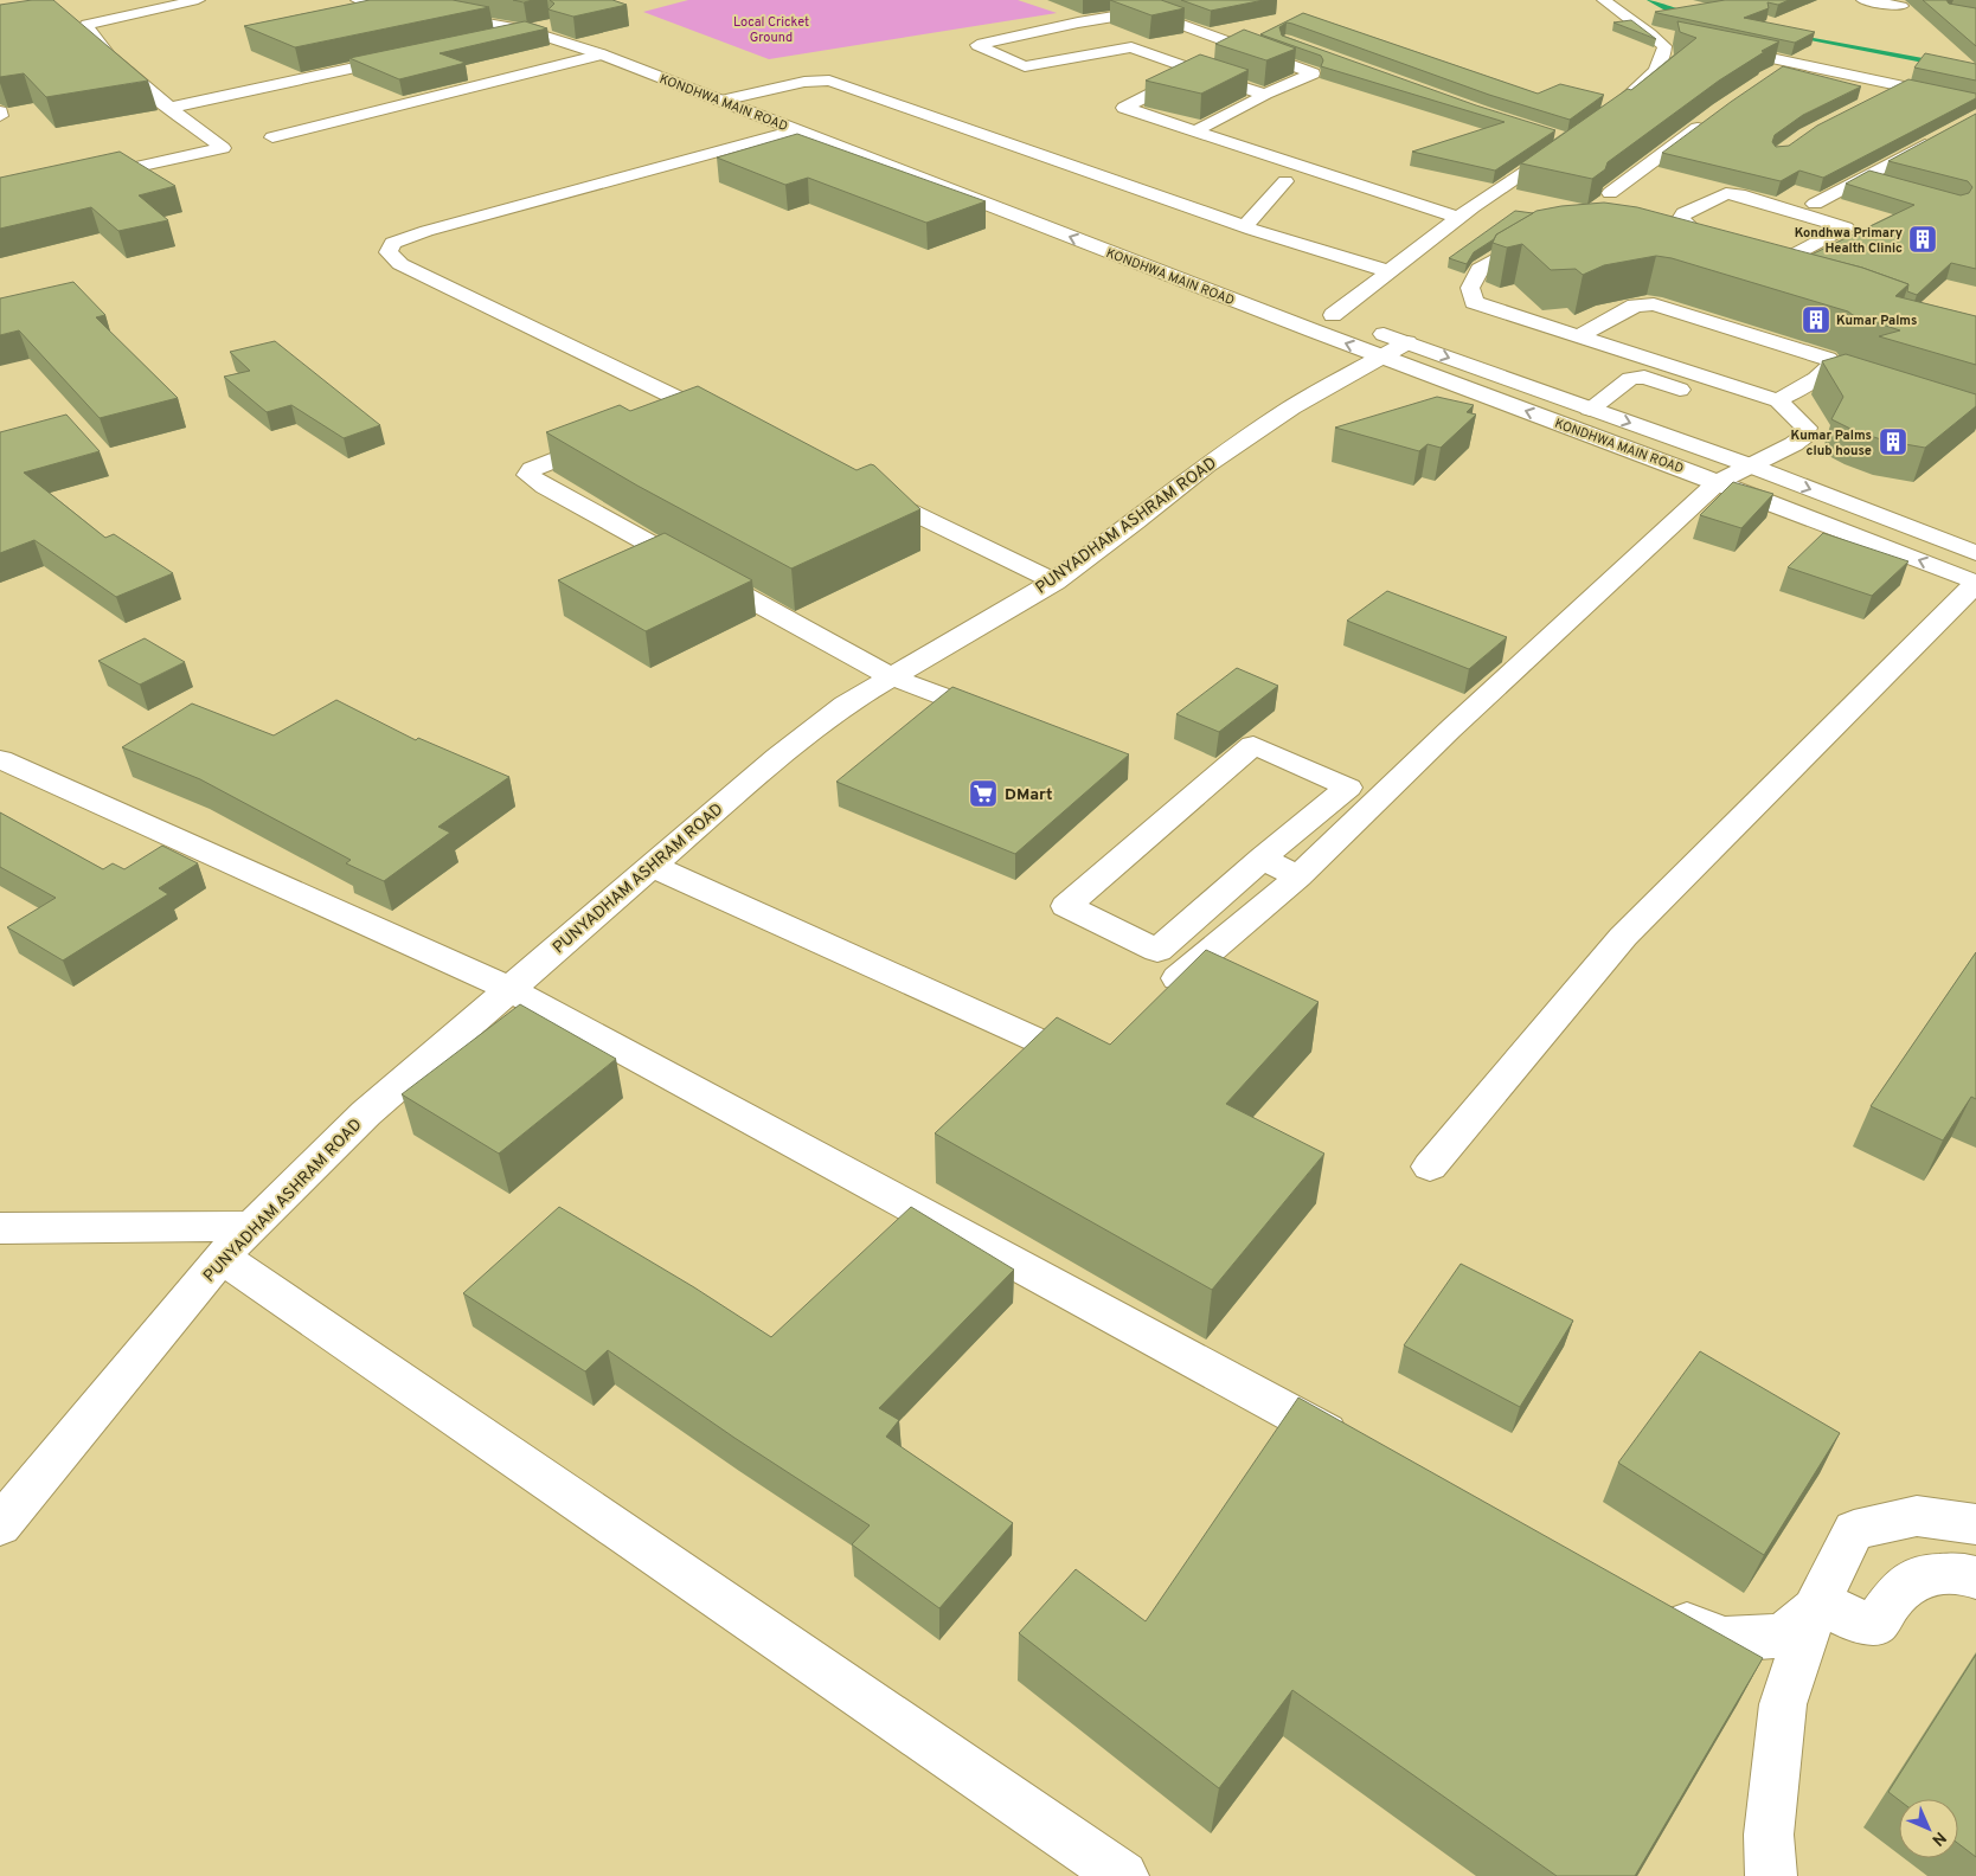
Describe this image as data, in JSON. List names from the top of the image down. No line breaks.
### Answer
{"streets":{"street":["KONDHWA MAIN ROAD","PUNYADHAM ASHRAM ROAD"]},"crossings":[["KONDHWA MAIN ROAD","PUNYADHAM ASHRAM ROAD"]],"parks":["Local Cricket Ground"],"places":{"building":["Kondhwa Primary Health Clinic","Kumar Palms","Kumar Palms club house"],"supermarket":["DMart"]},"north":"bottom right"}
